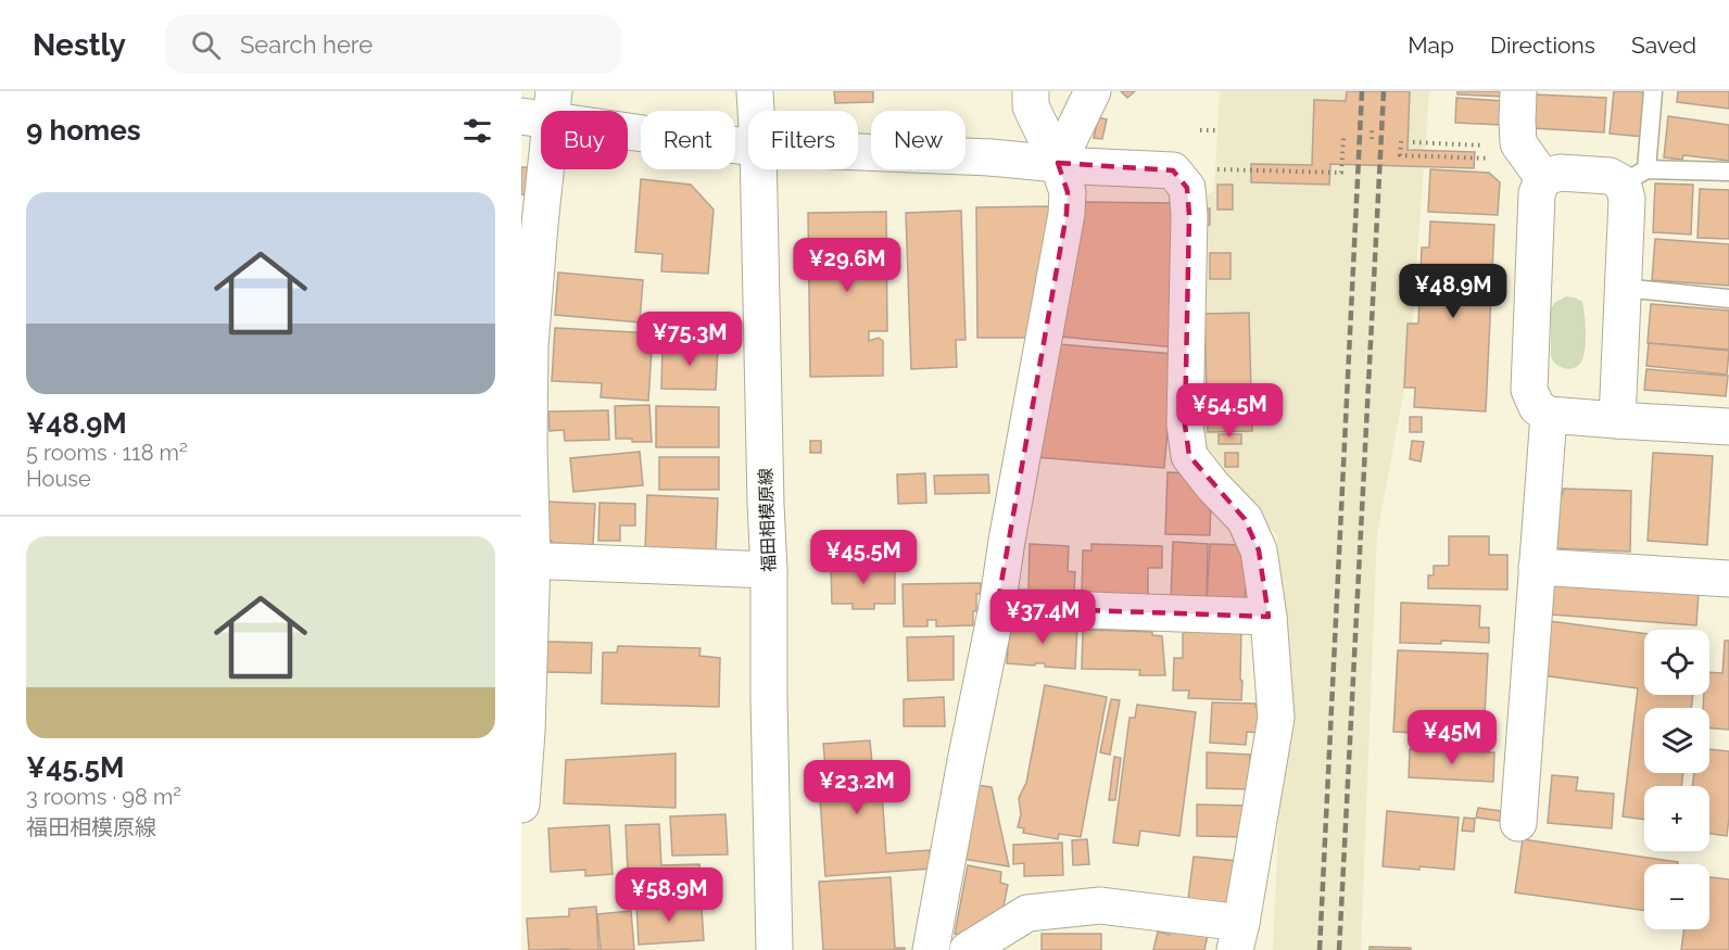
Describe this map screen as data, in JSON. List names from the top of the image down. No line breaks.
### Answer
{"streets":{"street":["福田相模原線"]},"page":{"header":"Nestly","search":"Search here","nav":["Map","Directions","Saved"],"heading":"9 homes","chip":["Buy","Rent","Filters","New"],"list":[{"name":"¥48.9M","note":"5 rooms · 118 m² · House"},{"name":"¥45.5M","note":"3 rooms · 98 m² · 福田相模原線"}],"price":["¥29.6M","¥48.9M","¥75.3M","¥54.5M","¥45.5M","¥37.4M","¥45M","¥23.2M","¥58.9M"],"map_buttons":["+","−"]}}
